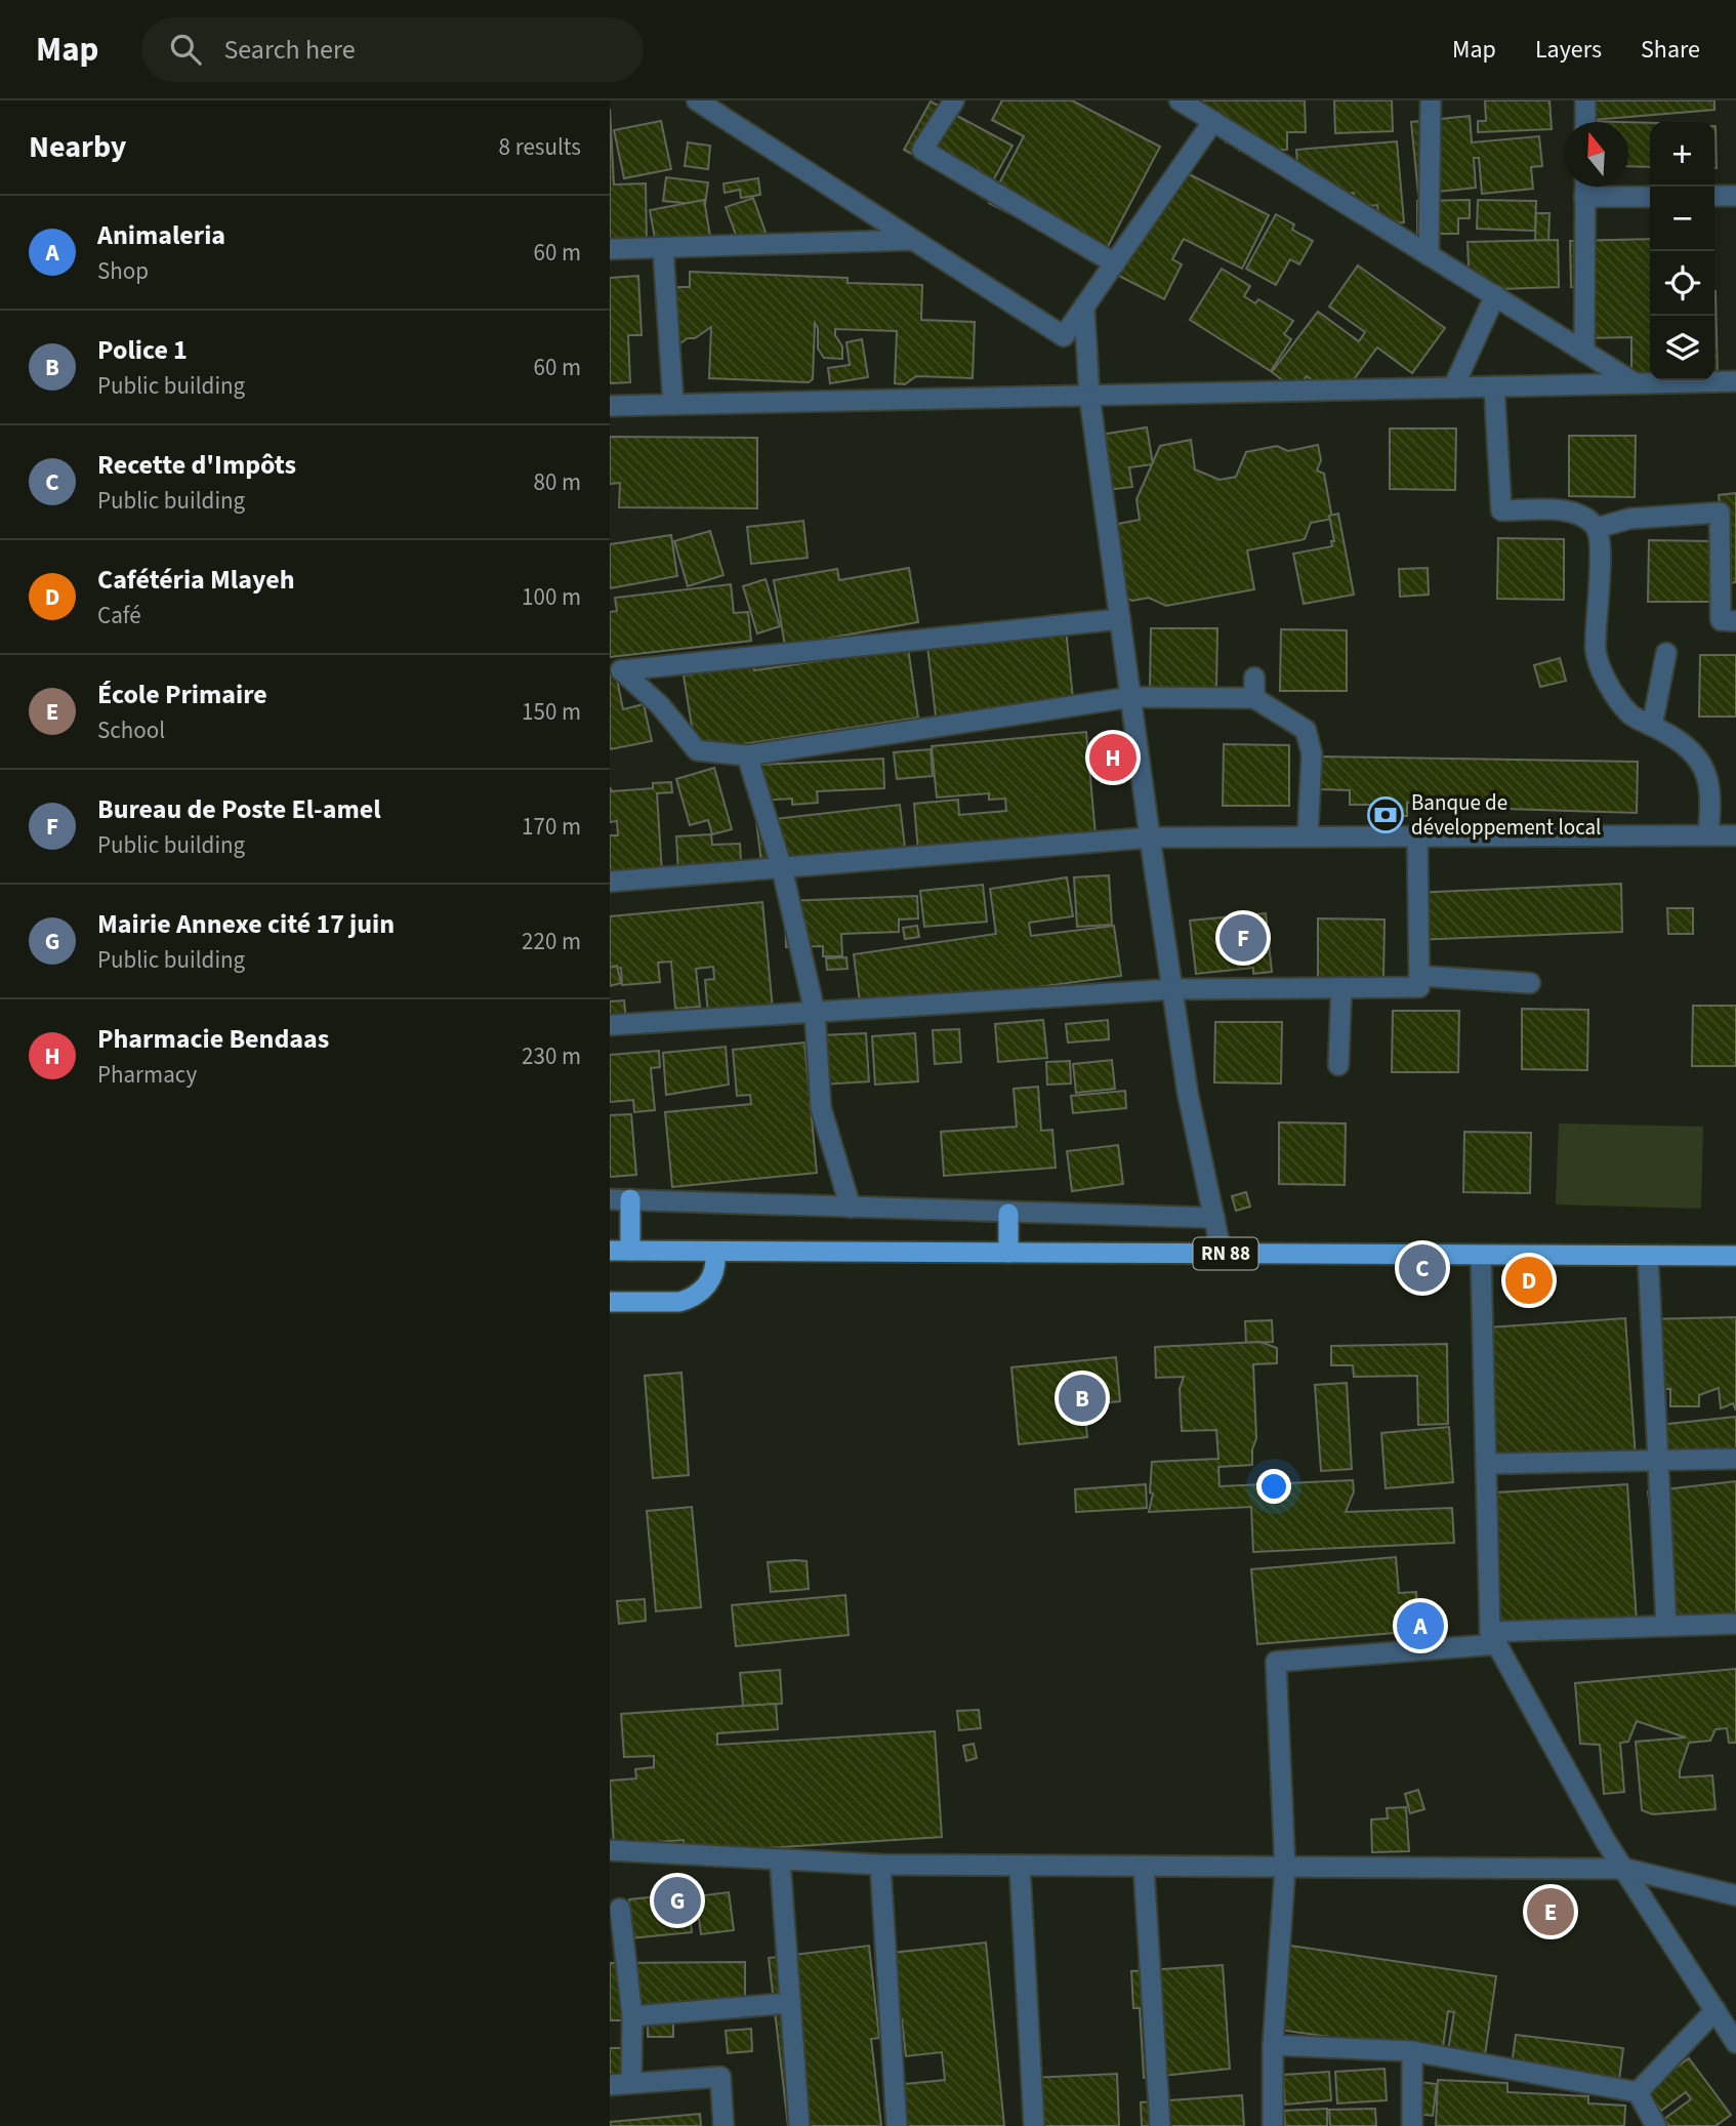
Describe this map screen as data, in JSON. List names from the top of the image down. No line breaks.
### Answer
{"streets":{"main road":["RN 88"]},"places":{"bank":["Banque de développement local"]},"north":"top","page":{"header":"Map","search":"Search here","nav":["Map","Layers","Share"],"heading":["Nearby","8 results"],"map_buttons":["+","−"],"list":[{"mark":"A","name":"Animaleria","note":"Shop","value":"60 m"},{"mark":"B","name":"Police 1","note":"Public building","value":"60 m"},{"mark":"C","name":"Recette d'Impôts","note":"Public building","value":"80 m"},{"mark":"D","name":"Cafétéria Mlayeh","note":"Café","value":"100 m"},{"mark":"E","name":"École Primaire","note":"School","value":"150 m"},{"mark":"F","name":"Bureau de Poste El-amel","note":"Public building","value":"170 m"},{"mark":"G","name":"Mairie Annexe cité 17 juin","note":"Public building","value":"220 m"},{"mark":"H","name":"Pharmacie Bendaas","note":"Pharmacy","value":"230 m"}],"pins":["H","F","C","D","B","A","G","E"]}}
